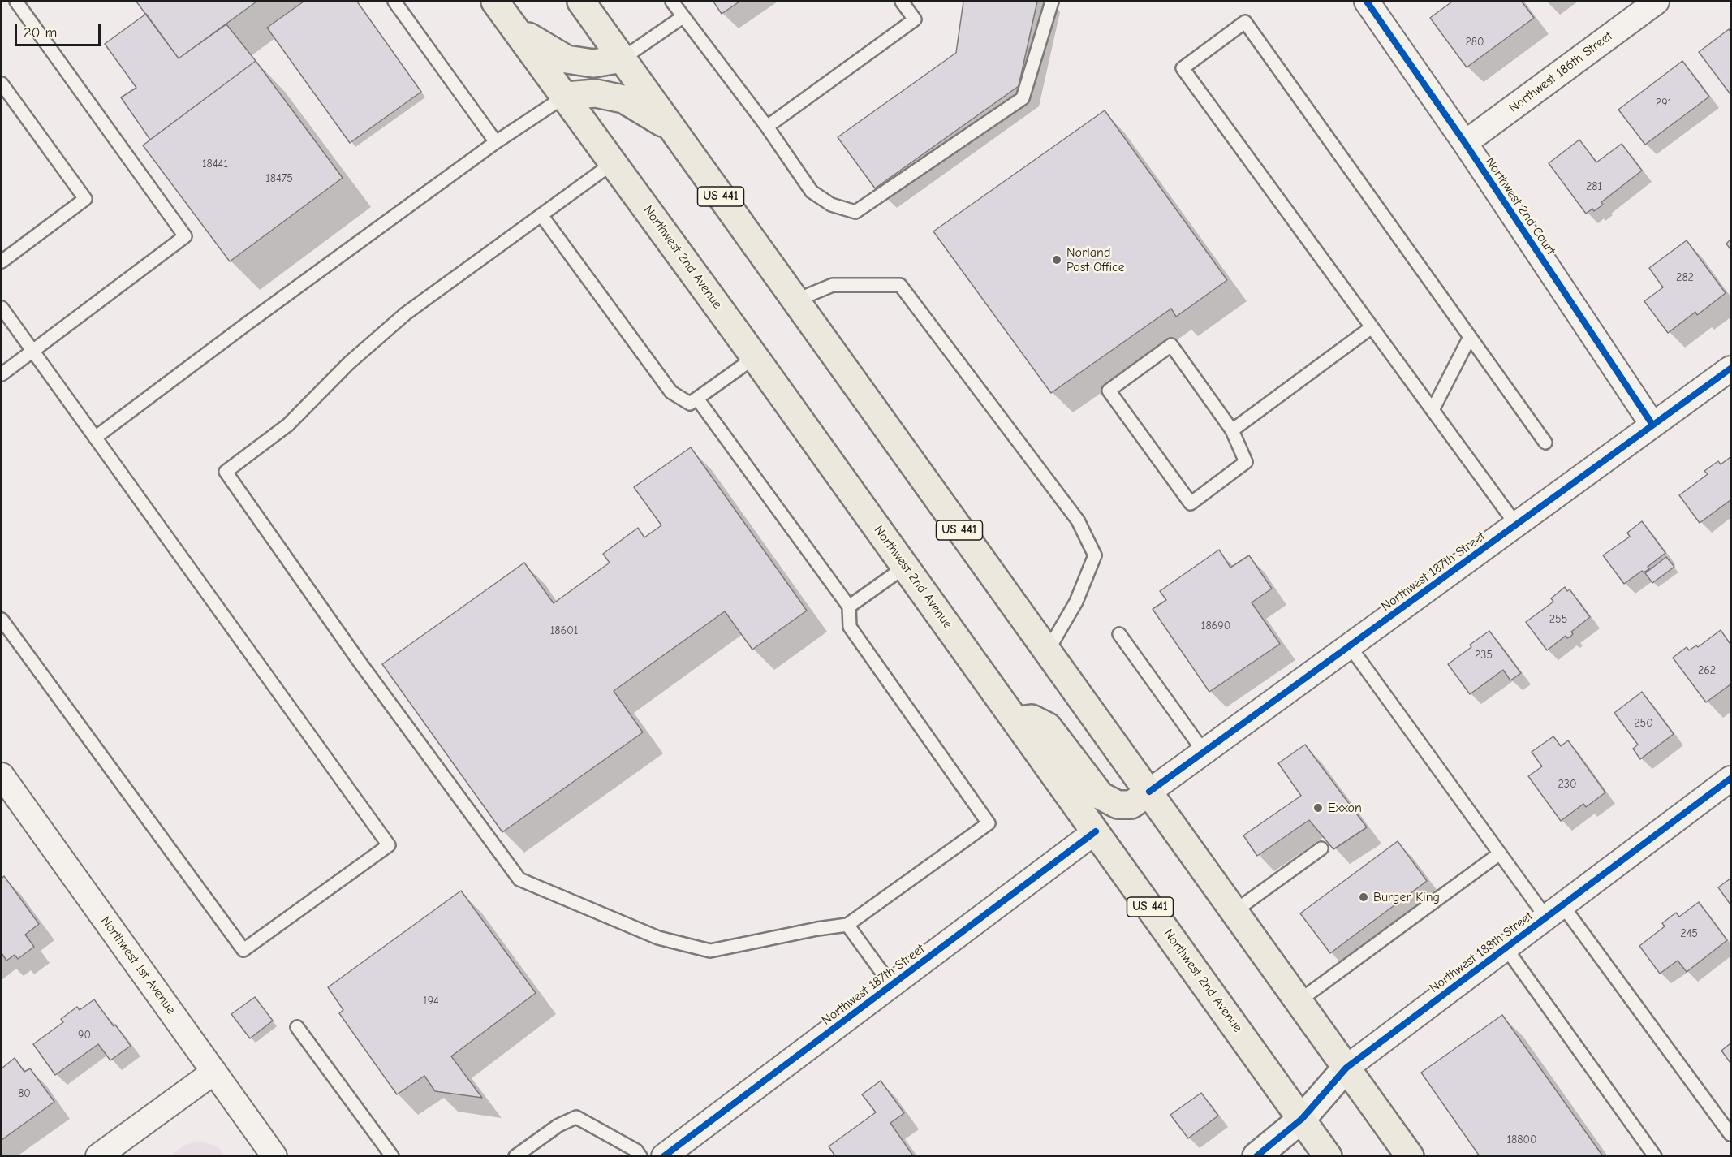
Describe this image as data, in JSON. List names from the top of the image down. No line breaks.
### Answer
{"streets":{"main road":["US 441","Northwest 2nd Avenue"],"street":["Northwest 186th Street","Northwest 2nd Court","Northwest 187th Street","Northwest 188th Street","Northwest 1st Avenue"]},"crossings":[["Northwest 186th Street","Northwest 2nd Court"],["US 441","Northwest 187th Street"],["US 441","Northwest 188th Street"],["Northwest 2nd Court","Northwest 187th Street"],["Northwest 2nd Avenue","Northwest 187th Street"],["Northwest 2nd Avenue","Northwest 188th Street"]],"places":["Norland Post Office","Exxon","Burger King"],"house_numbers":["280","291","18441","18475","281","282","255","18690","18601","235","262","250","230","245","194","90","80","18800"],"scale_bar":"20 m"}
